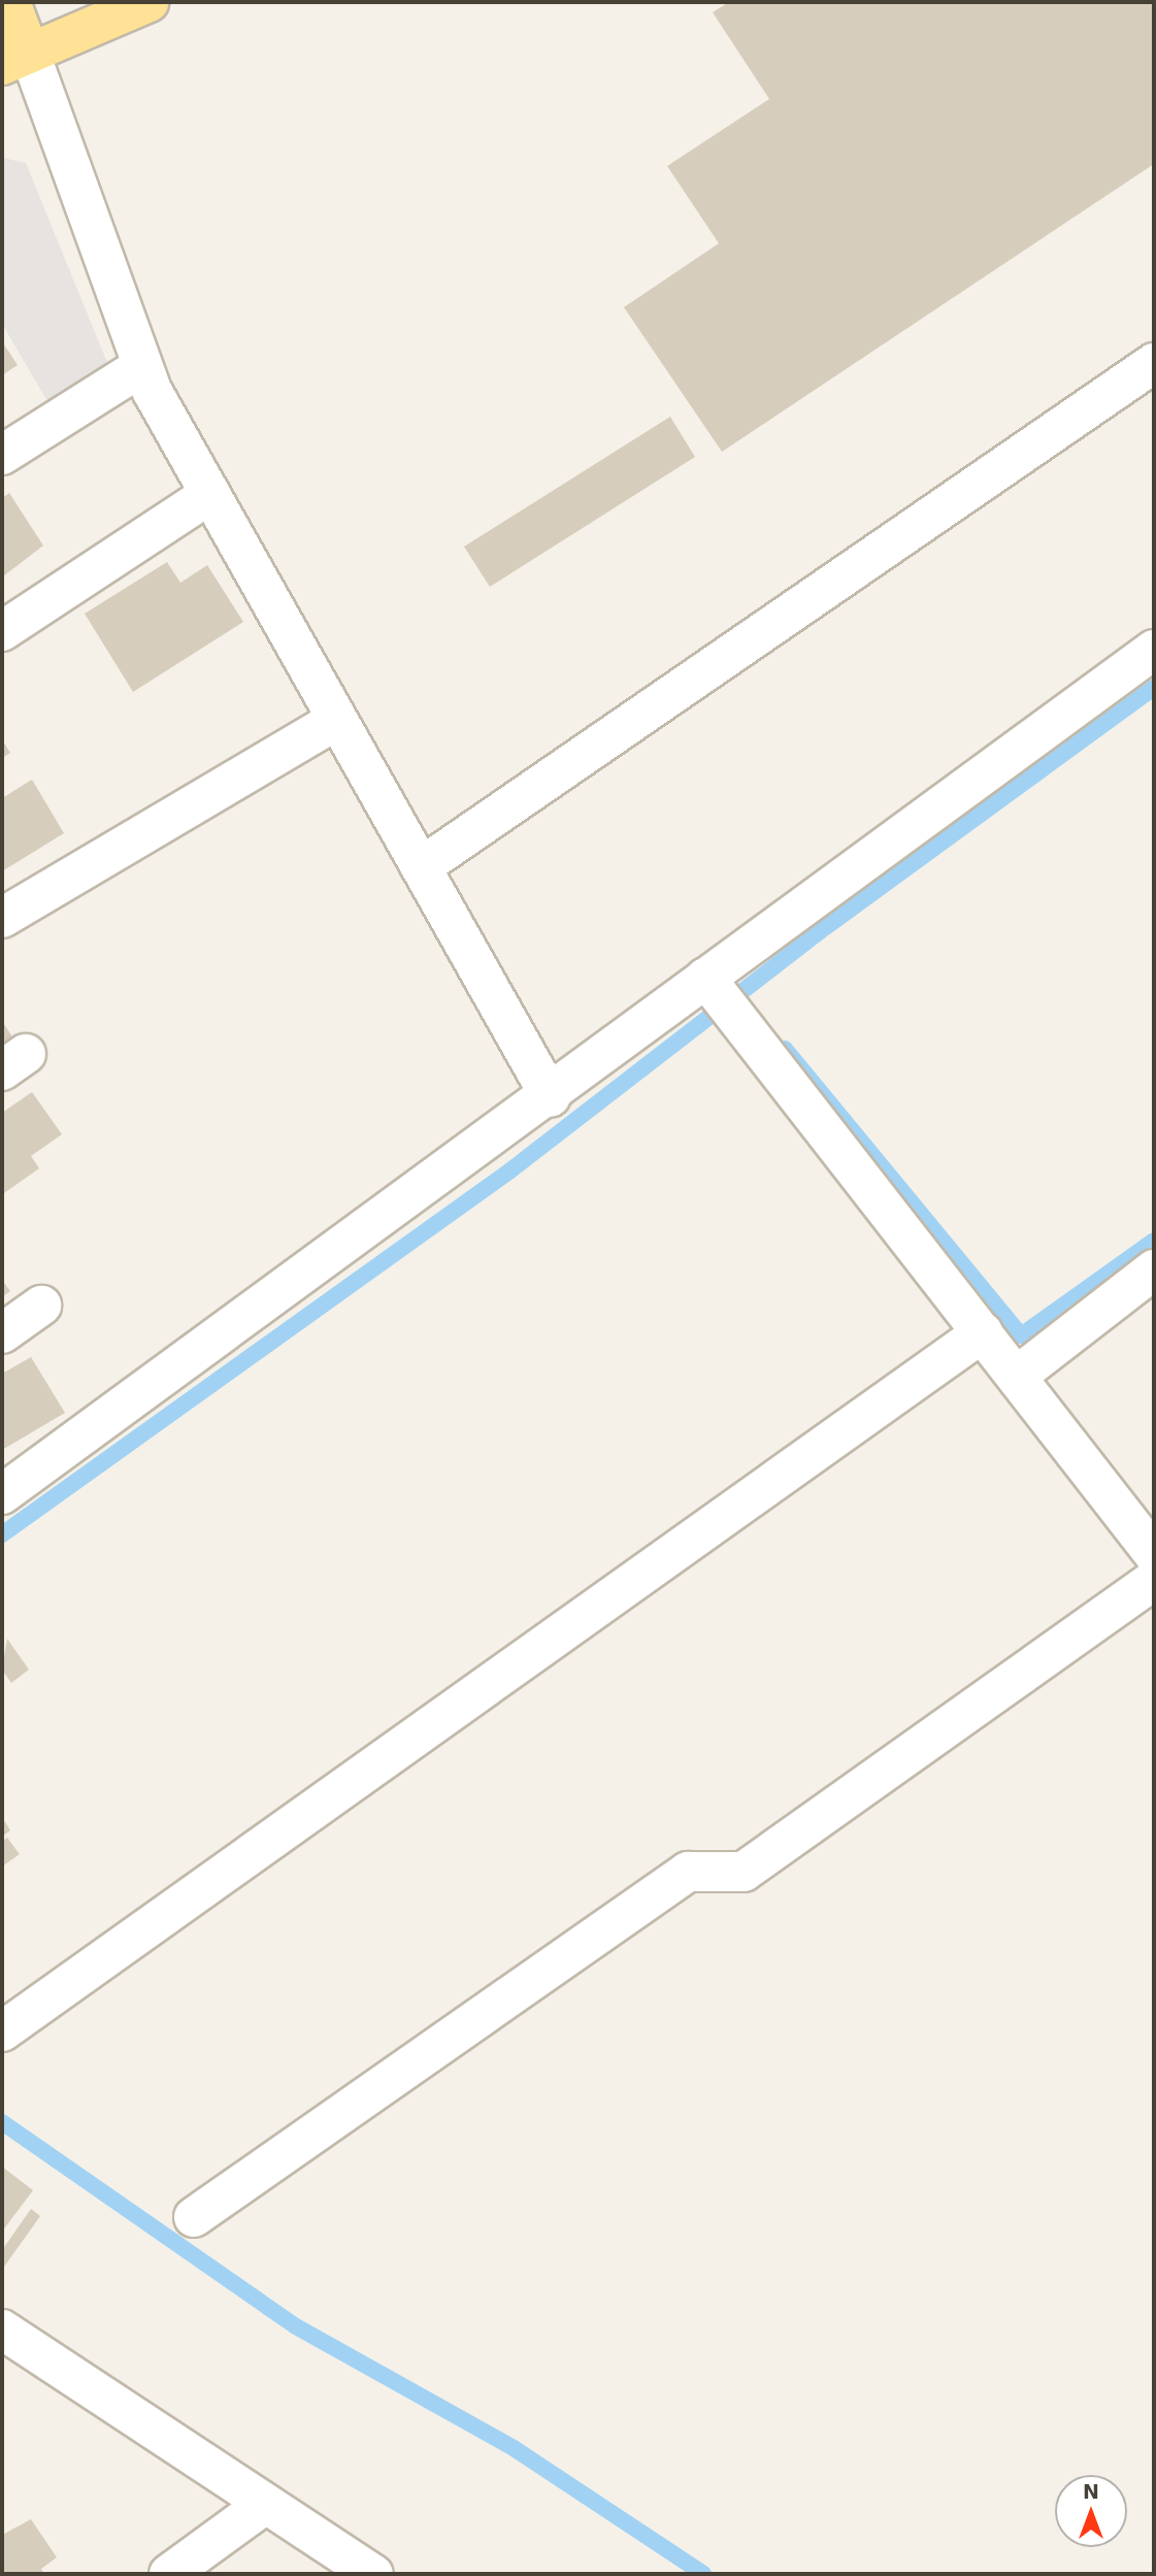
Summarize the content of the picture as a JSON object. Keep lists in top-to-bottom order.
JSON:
{
  "north": "top"
}
